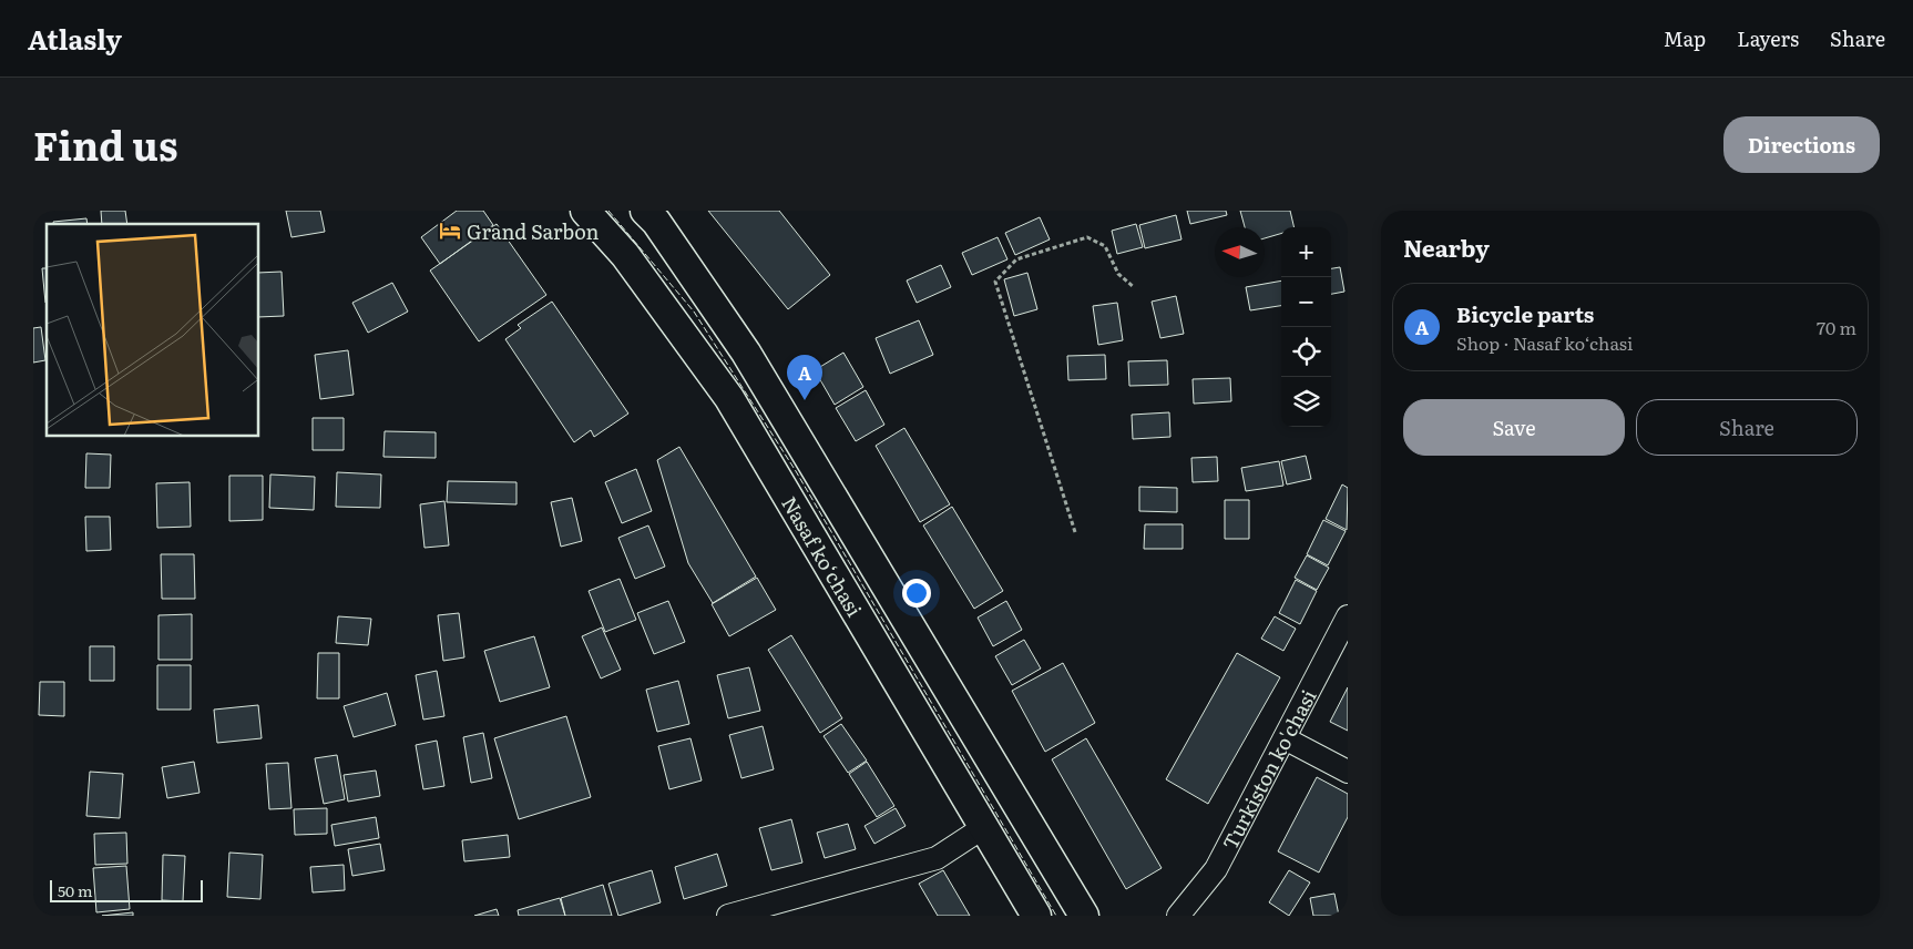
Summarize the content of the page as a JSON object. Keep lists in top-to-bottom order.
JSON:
{
  "streets": {
    "main road": ["Nasaf ko‘chasi"],
    "street": ["Turkiston ko'chasi"]
  },
  "places": {
    "hotel": ["Grand Sarbon"]
  },
  "scale_bar": "50 m",
  "north": "left",
  "page": {
    "header": "Atlasly",
    "nav": ["Map", "Layers", "Share"],
    "title": "Find us",
    "buttons": [
      "Directions",
      ["Save", "Share"]
    ],
    "heading": "Nearby",
    "map_buttons": ["+", "−"],
    "list": [
      {
        "mark": "A",
        "name": "Bicycle parts",
        "note": "Shop · Nasaf ko‘chasi",
        "value": "70 m"
      }
    ],
    "pins": "A",
    "scale": "50 m"
  }
}
